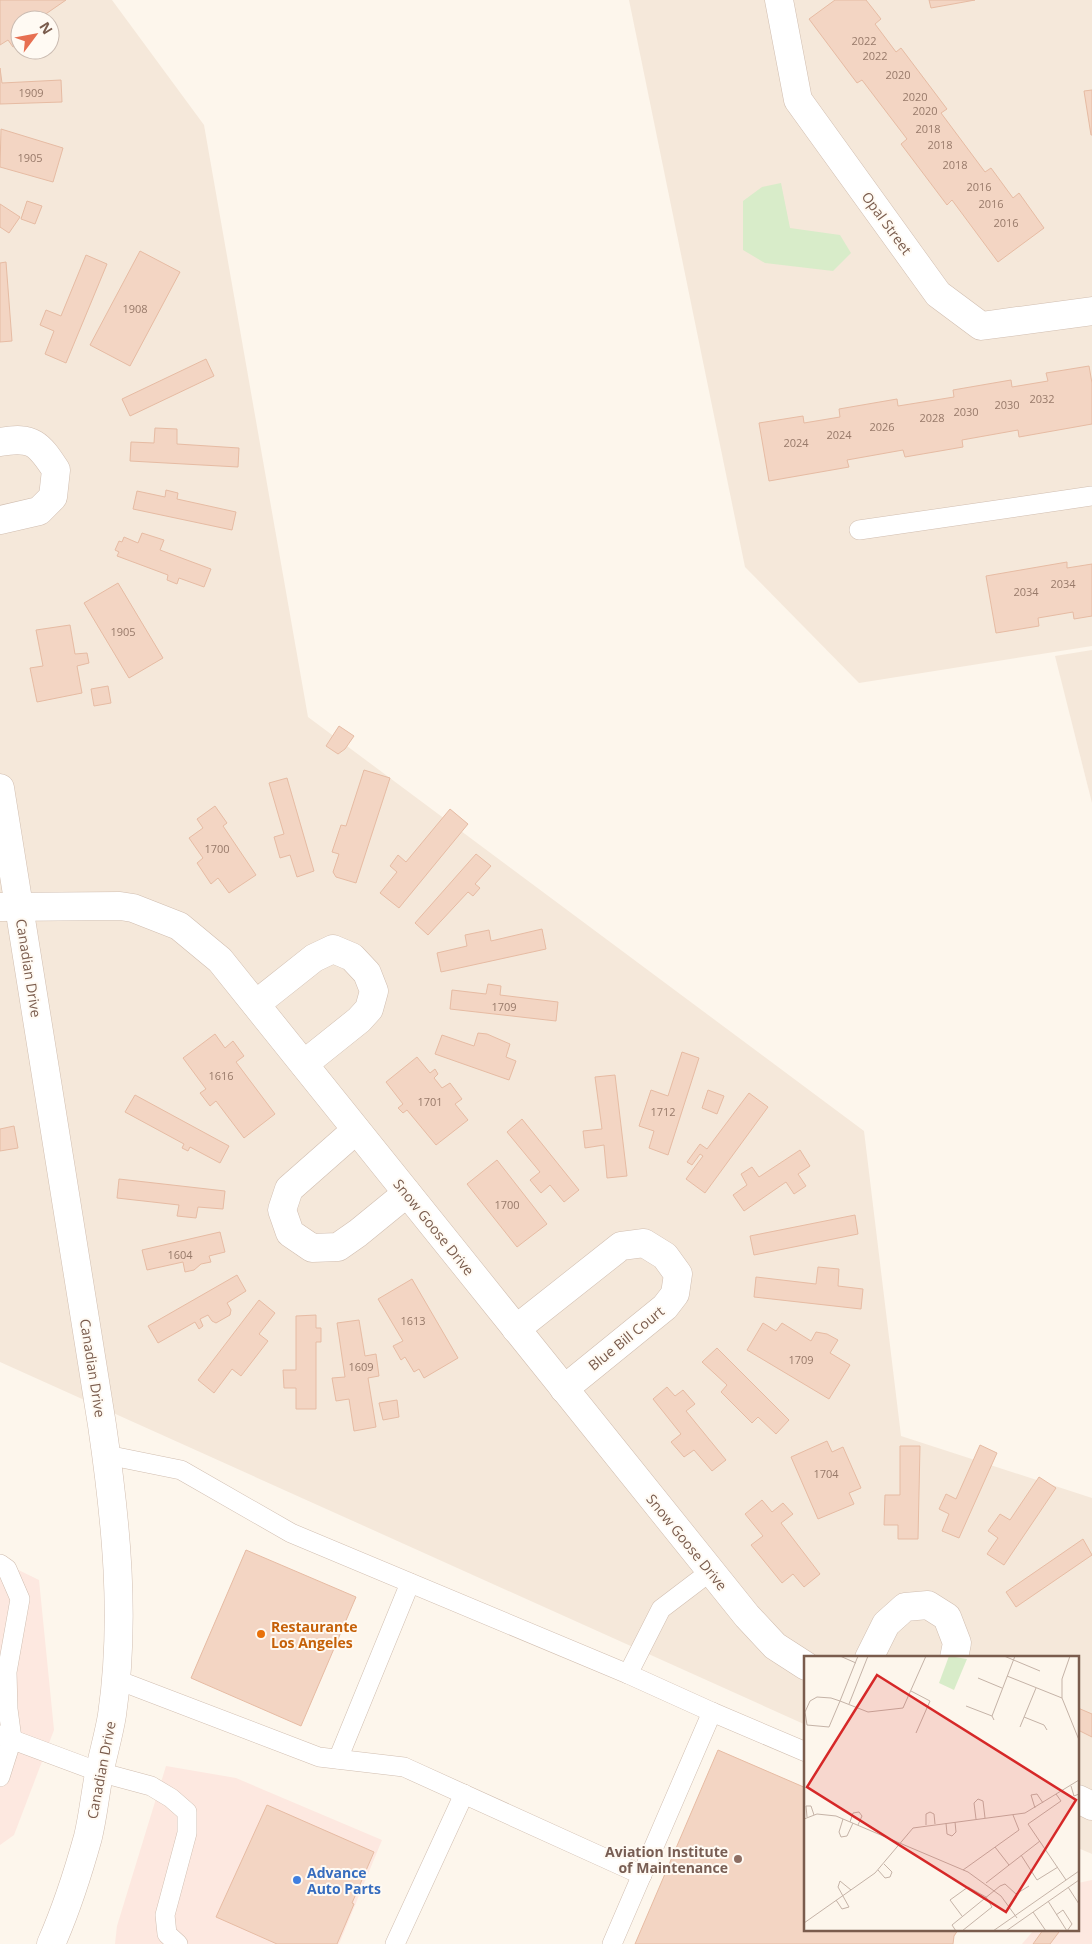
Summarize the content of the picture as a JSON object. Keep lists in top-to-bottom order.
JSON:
{
  "streets": {
    "street": [
      "Opal Street",
      "Canadian Drive",
      "Snow Goose Drive",
      "Blue Bill Court"
    ]
  },
  "crossings": [
    ["Canadian Drive", "Snow Goose Drive"],
    ["Snow Goose Drive", "Blue Bill Court"]
  ],
  "places": ["Restaurante Los Angeles", "Aviation Institute of Maintenance", "Advance Auto Parts"],
  "house_numbers": [
    "2022",
    "2022",
    "2020",
    "1909",
    "2020",
    "2020",
    "2018",
    "2018",
    "1905",
    "2018",
    "2016",
    "2016",
    "2016",
    "1908",
    "2032",
    "2030",
    "2030",
    "2028",
    "2026",
    "2024",
    "2024",
    "2034",
    "2034",
    "1905",
    "1700",
    "1709",
    "1616",
    "1701",
    "1712",
    "1700",
    "1604",
    "1613",
    "1709",
    "1609",
    "1704"
  ],
  "north": "top right"
}
